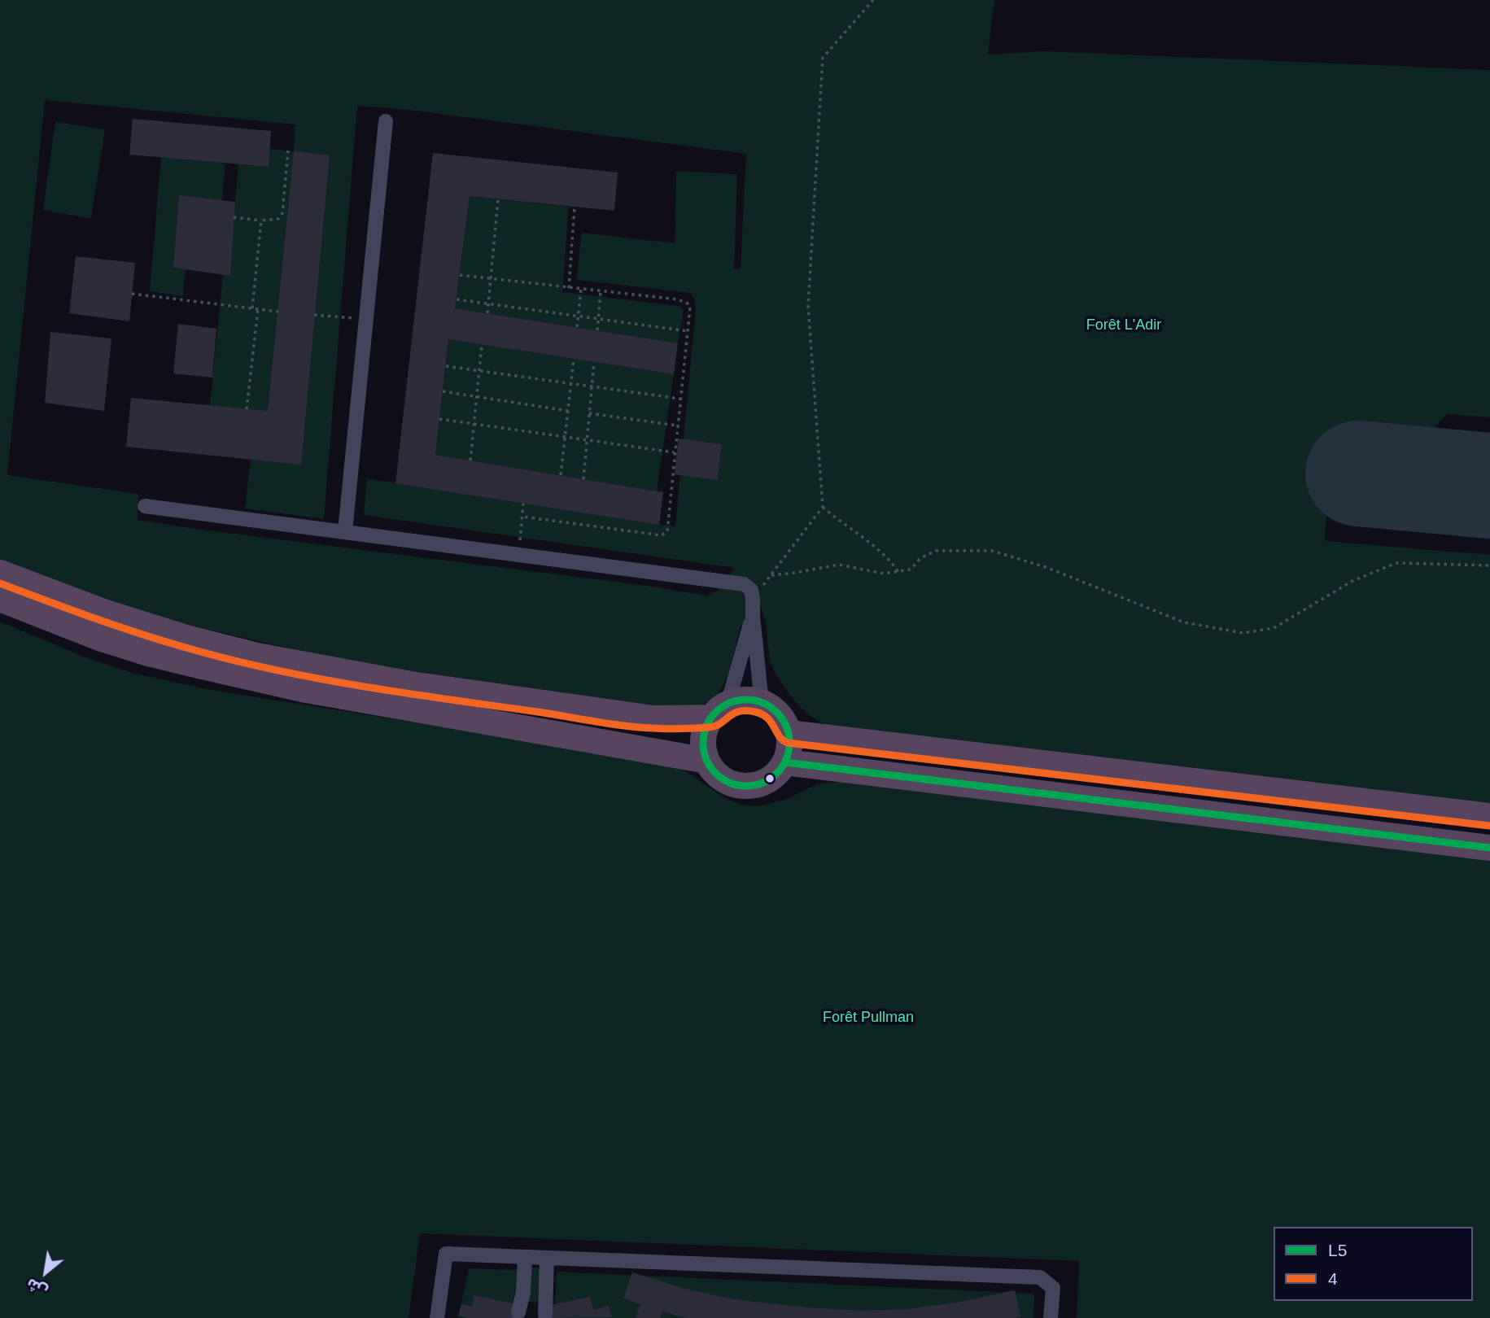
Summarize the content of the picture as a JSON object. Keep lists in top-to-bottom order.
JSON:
{
  "parks": ["Forêt L'Adir", "Forêt Pullman"],
  "lines": ["transit line 4", "transit line L5"],
  "legend": ["L5", "4"],
  "north": "bottom left"
}
